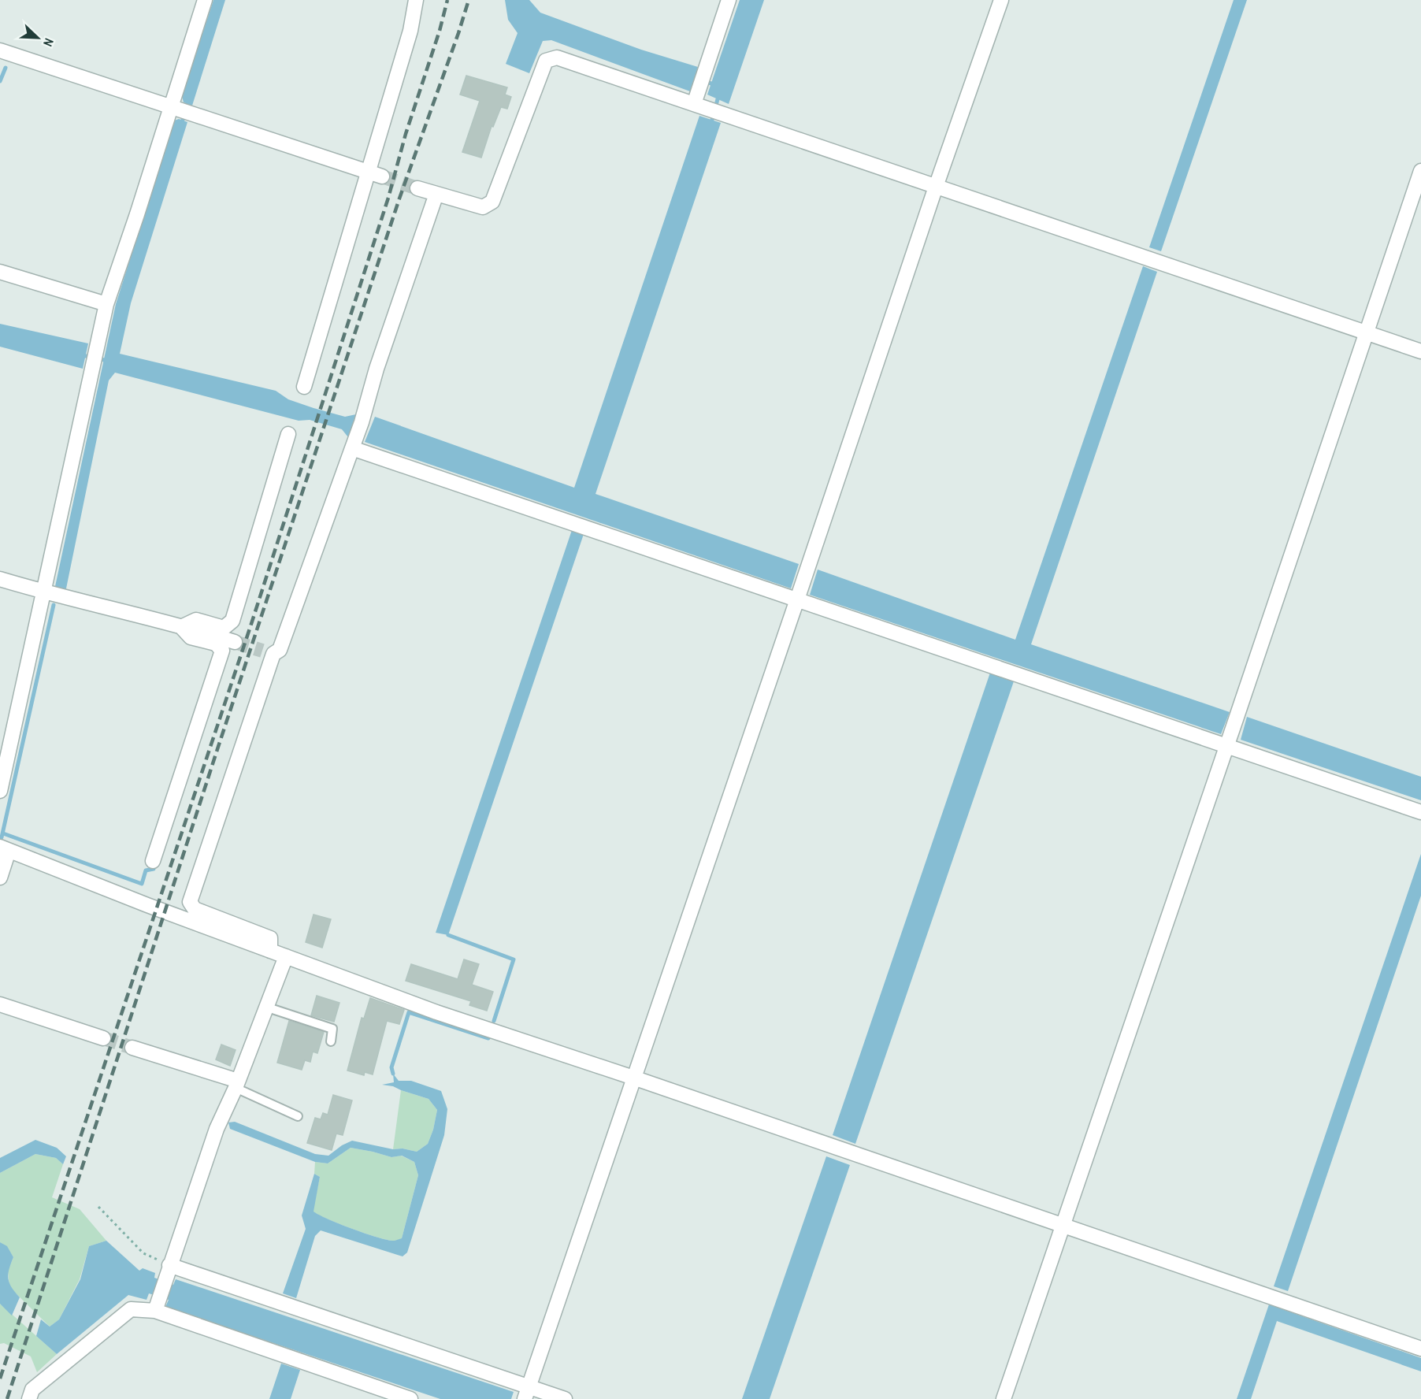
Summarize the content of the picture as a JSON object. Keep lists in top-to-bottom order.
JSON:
{
  "north": "bottom right"
}
